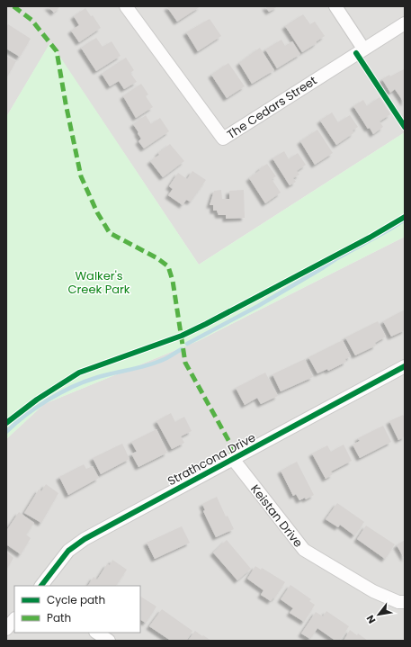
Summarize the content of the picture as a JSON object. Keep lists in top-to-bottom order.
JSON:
{
  "streets": {
    "street": ["The Cedars Street", "Strathcona Drive", "Keistan Drive"]
  },
  "crossings": [
    ["Strathcona Drive", "Keistan Drive"]
  ],
  "parks": ["Walker's Creek Park"],
  "legend": ["Cycle path", "Path"],
  "north": "bottom left"
}
